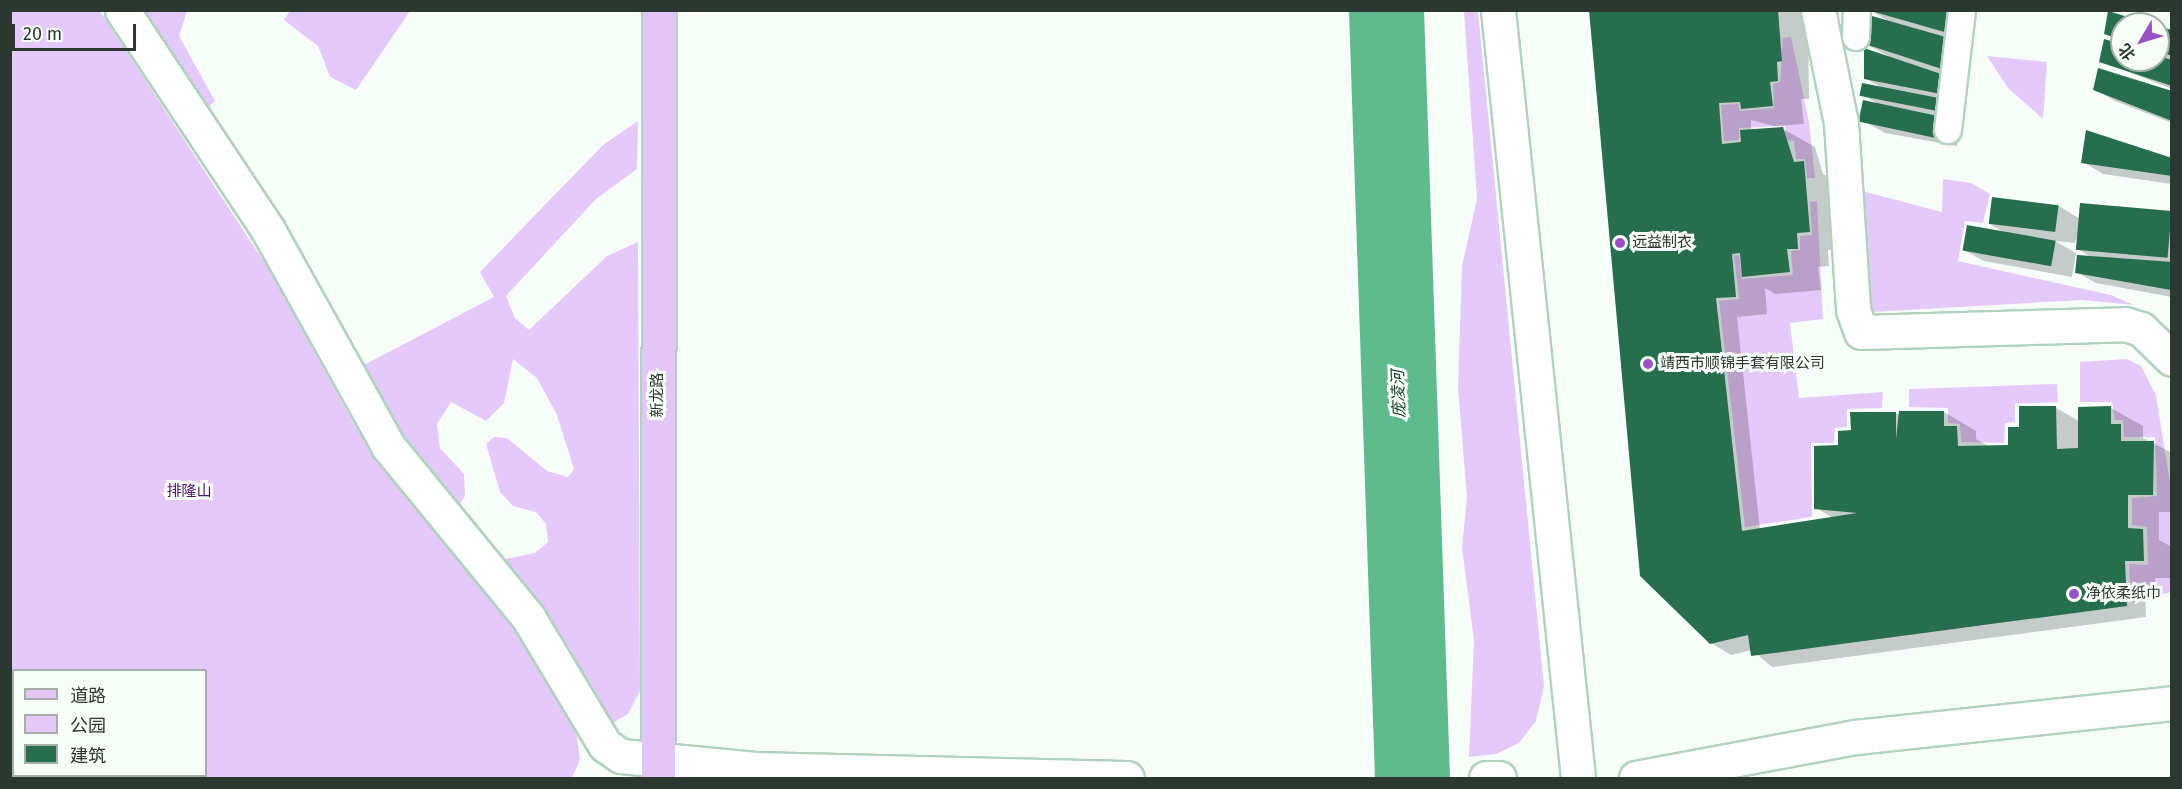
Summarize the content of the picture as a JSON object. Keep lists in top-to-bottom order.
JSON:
{
  "streets": {
    "main road": ["新龙路"]
  },
  "water": ["庞凌河"],
  "parks": ["排隆山"],
  "places": ["远益制衣", "靖西市顺锦手套有限公司", "净依柔纸巾"],
  "legend": ["道路", "公园", "建筑"],
  "scale_bar": "20 m",
  "north": "bottom left"
}
